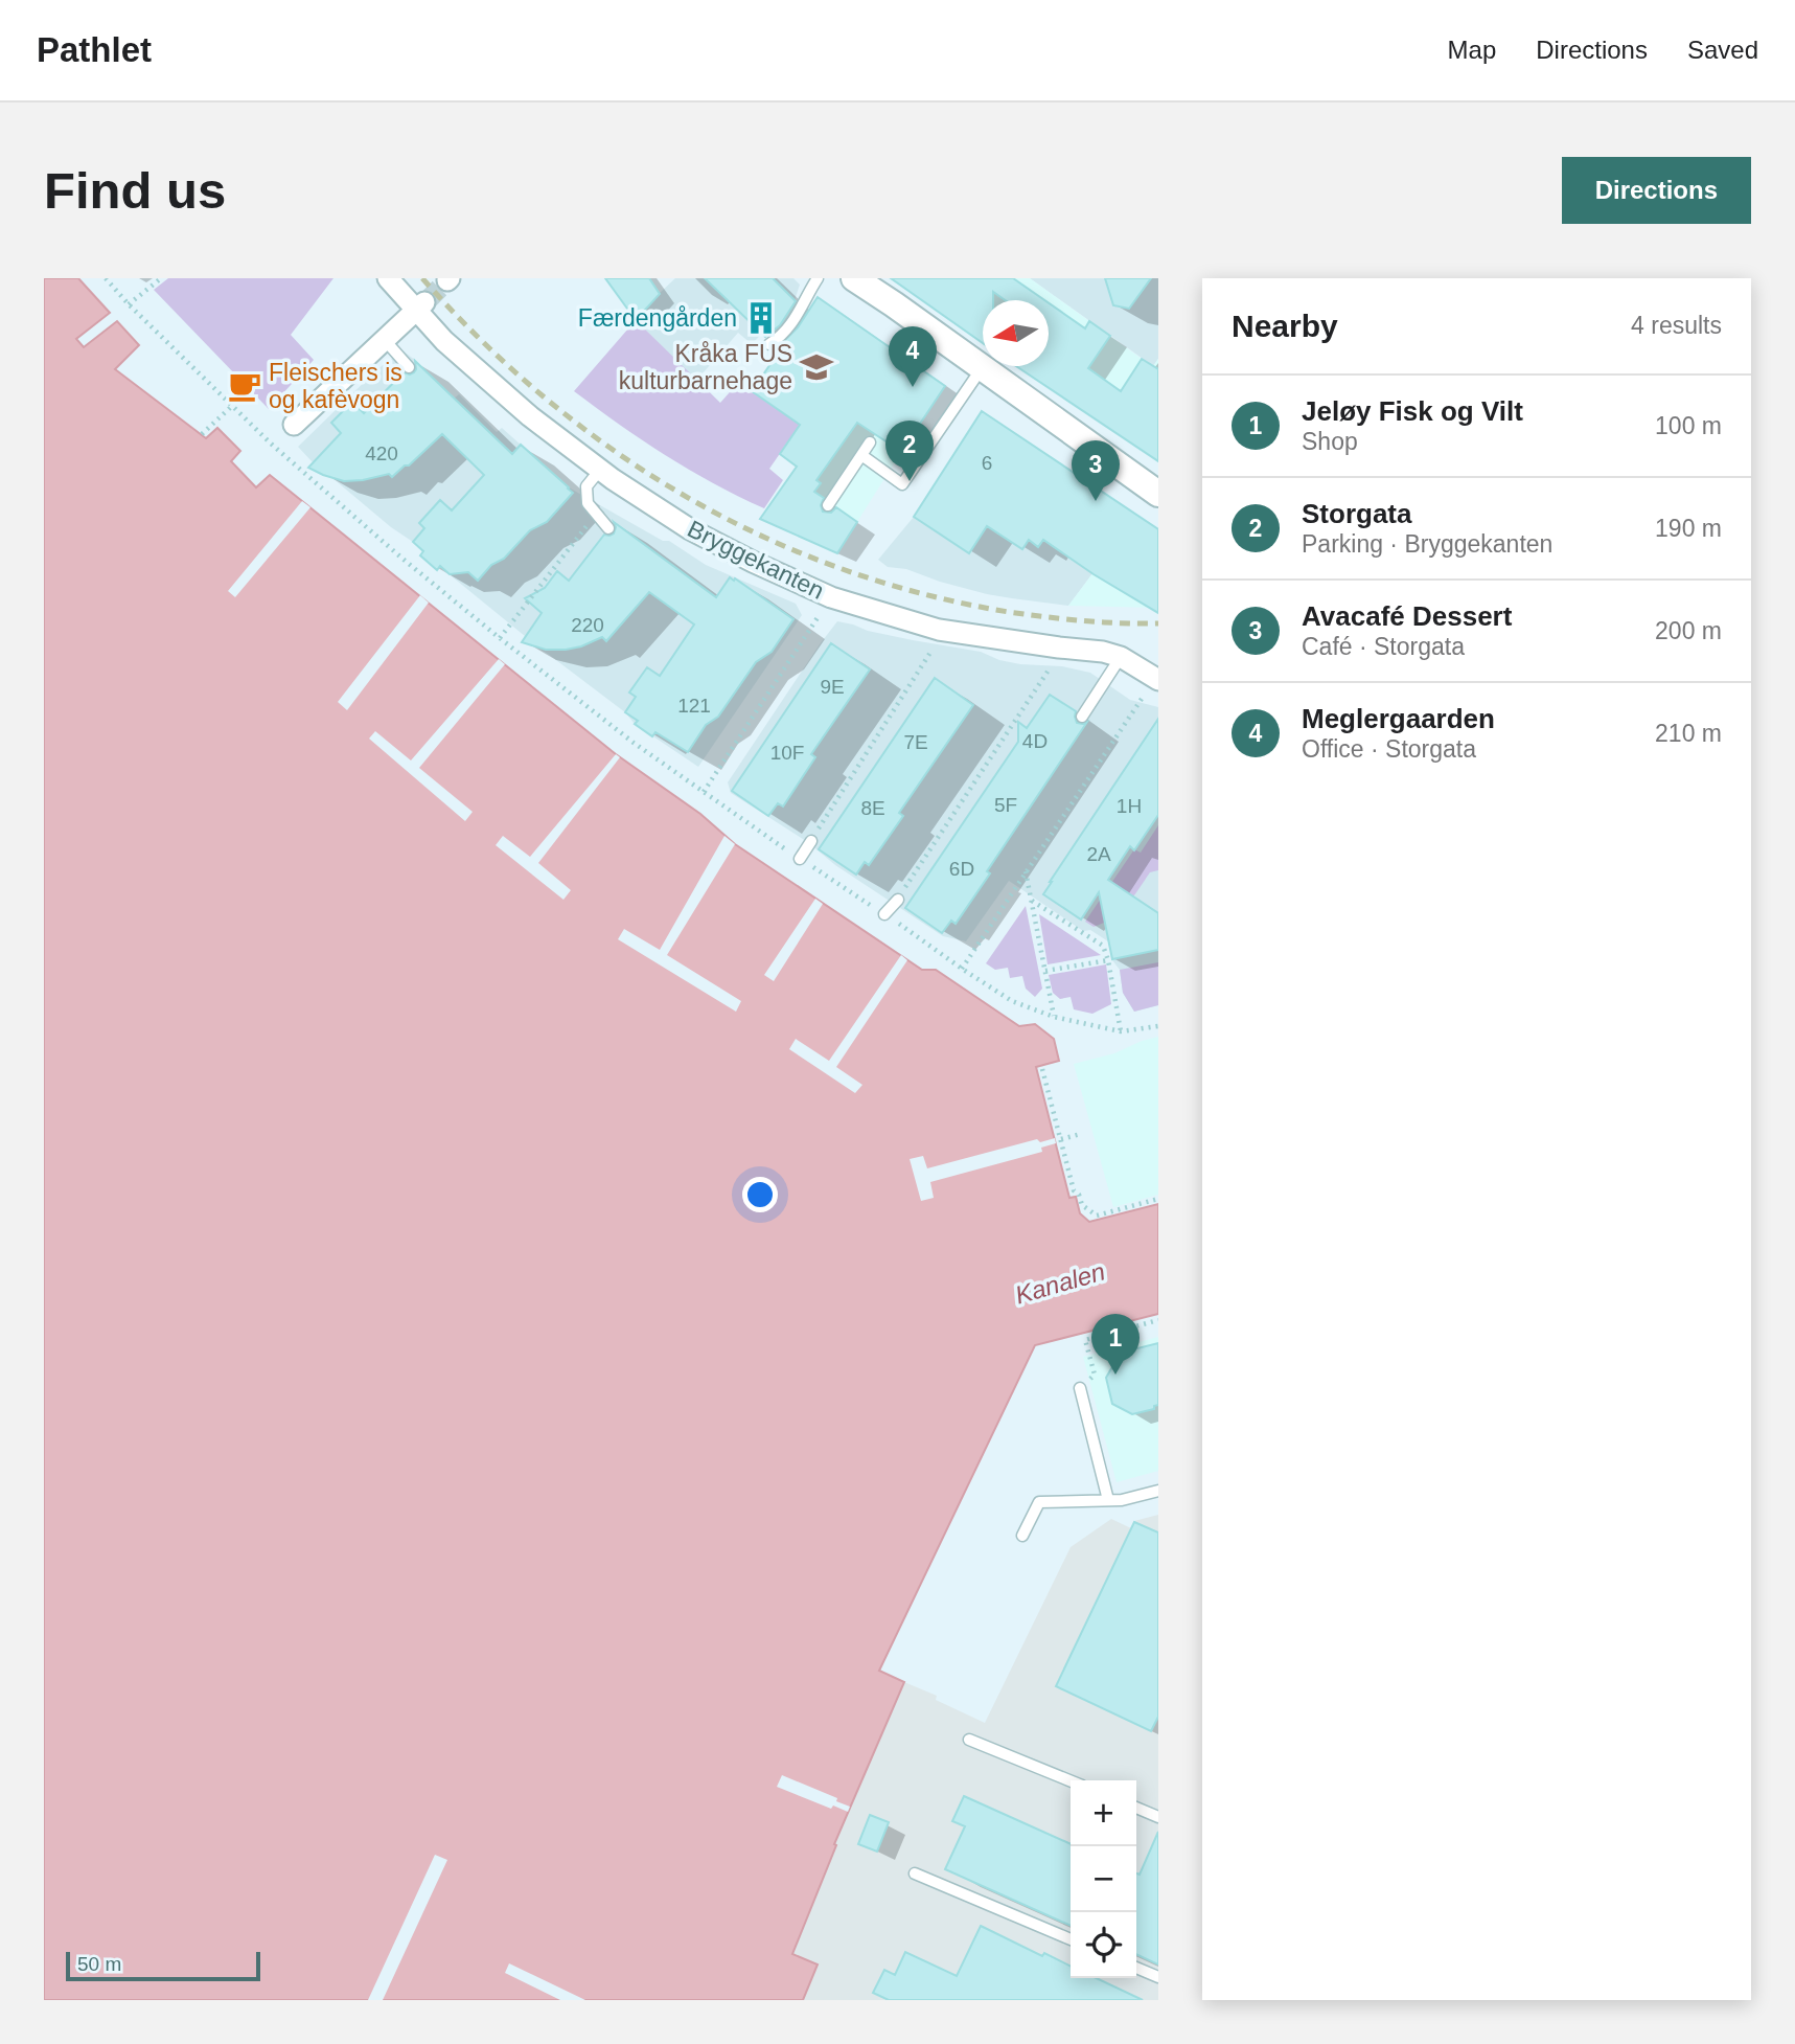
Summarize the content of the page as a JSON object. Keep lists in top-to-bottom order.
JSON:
{
  "streets": {
    "street": ["Bryggekanten"]
  },
  "water": ["Kanalen"],
  "places": {
    "building": ["Færdengården"],
    "school or university": ["Kråka FUS kulturbarnehage"],
    "cafe": ["Fleischers is og kafèvogn"]
  },
  "house_numbers": [
    "420",
    "6",
    "220",
    "9E",
    "121",
    "4D",
    "7E",
    "10F",
    "5F",
    "1H",
    "8E",
    "2A",
    "6D"
  ],
  "scale_bar": "50 m",
  "north": "left",
  "page": {
    "header": "Pathlet",
    "nav": ["Map", "Directions", "Saved"],
    "buttons": "Directions",
    "title": "Find us",
    "heading": ["Nearby", "4 results"],
    "pins": [
      "4",
      "2",
      "3",
      "1"
    ],
    "list": [
      {
        "mark": "1",
        "name": "Jeløy Fisk og Vilt",
        "note": "Shop",
        "value": "100 m"
      },
      {
        "mark": "2",
        "name": "Storgata",
        "note": "Parking · Bryggekanten",
        "value": "190 m"
      },
      {
        "mark": "3",
        "name": "Avacafé Dessert",
        "note": "Café · Storgata",
        "value": "200 m"
      },
      {
        "mark": "4",
        "name": "Meglergaarden",
        "note": "Office · Storgata",
        "value": "210 m"
      }
    ],
    "map_buttons": ["+", "−"],
    "scale": "50 m"
  }
}
